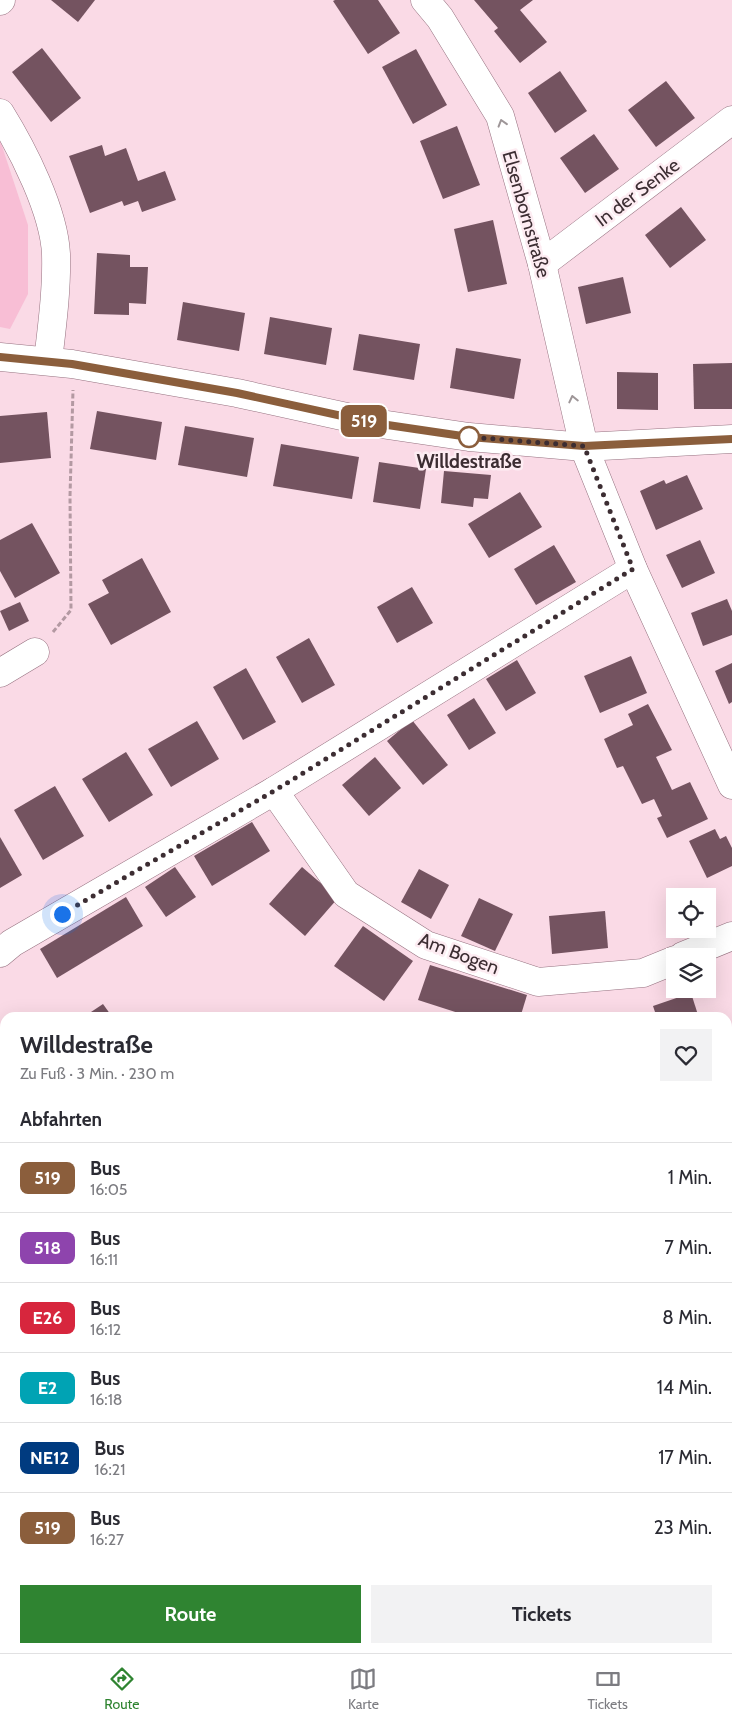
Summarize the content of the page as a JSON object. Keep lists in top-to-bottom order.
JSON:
{
  "streets": {
    "street": ["In der Senke", "Elsenbornstraße", "Am Bogen"]
  },
  "crossings": [
    ["In der Senke", "Elsenbornstraße"]
  ],
  "one_way": ["Elsenbornstraße"],
  "places": ["Willdestraße"],
  "lines": ["bus line 519"],
  "page": {
    "on_map": "519",
    "heading": [
      ["Willdestraße", "Zu Fuß · 3 Min. · 230 m"],
      "Abfahrten"
    ],
    "list": [
      {
        "mark": "519",
        "name": "Bus",
        "note": "16:05",
        "value": "1 Min."
      },
      {
        "mark": "518",
        "name": "Bus",
        "note": "16:11",
        "value": "7 Min."
      },
      {
        "mark": "E26",
        "name": "Bus",
        "note": "16:12",
        "value": "8 Min."
      },
      {
        "mark": "E2",
        "name": "Bus",
        "note": "16:18",
        "value": "14 Min."
      },
      {
        "mark": "NE12",
        "name": "Bus",
        "note": "16:21",
        "value": "17 Min."
      },
      {
        "mark": "519",
        "name": "Bus",
        "note": "16:27",
        "value": "23 Min."
      }
    ],
    "buttons": ["Route", "Tickets"],
    "tabs": ["Route", "Karte", "Tickets"]
  }
}
